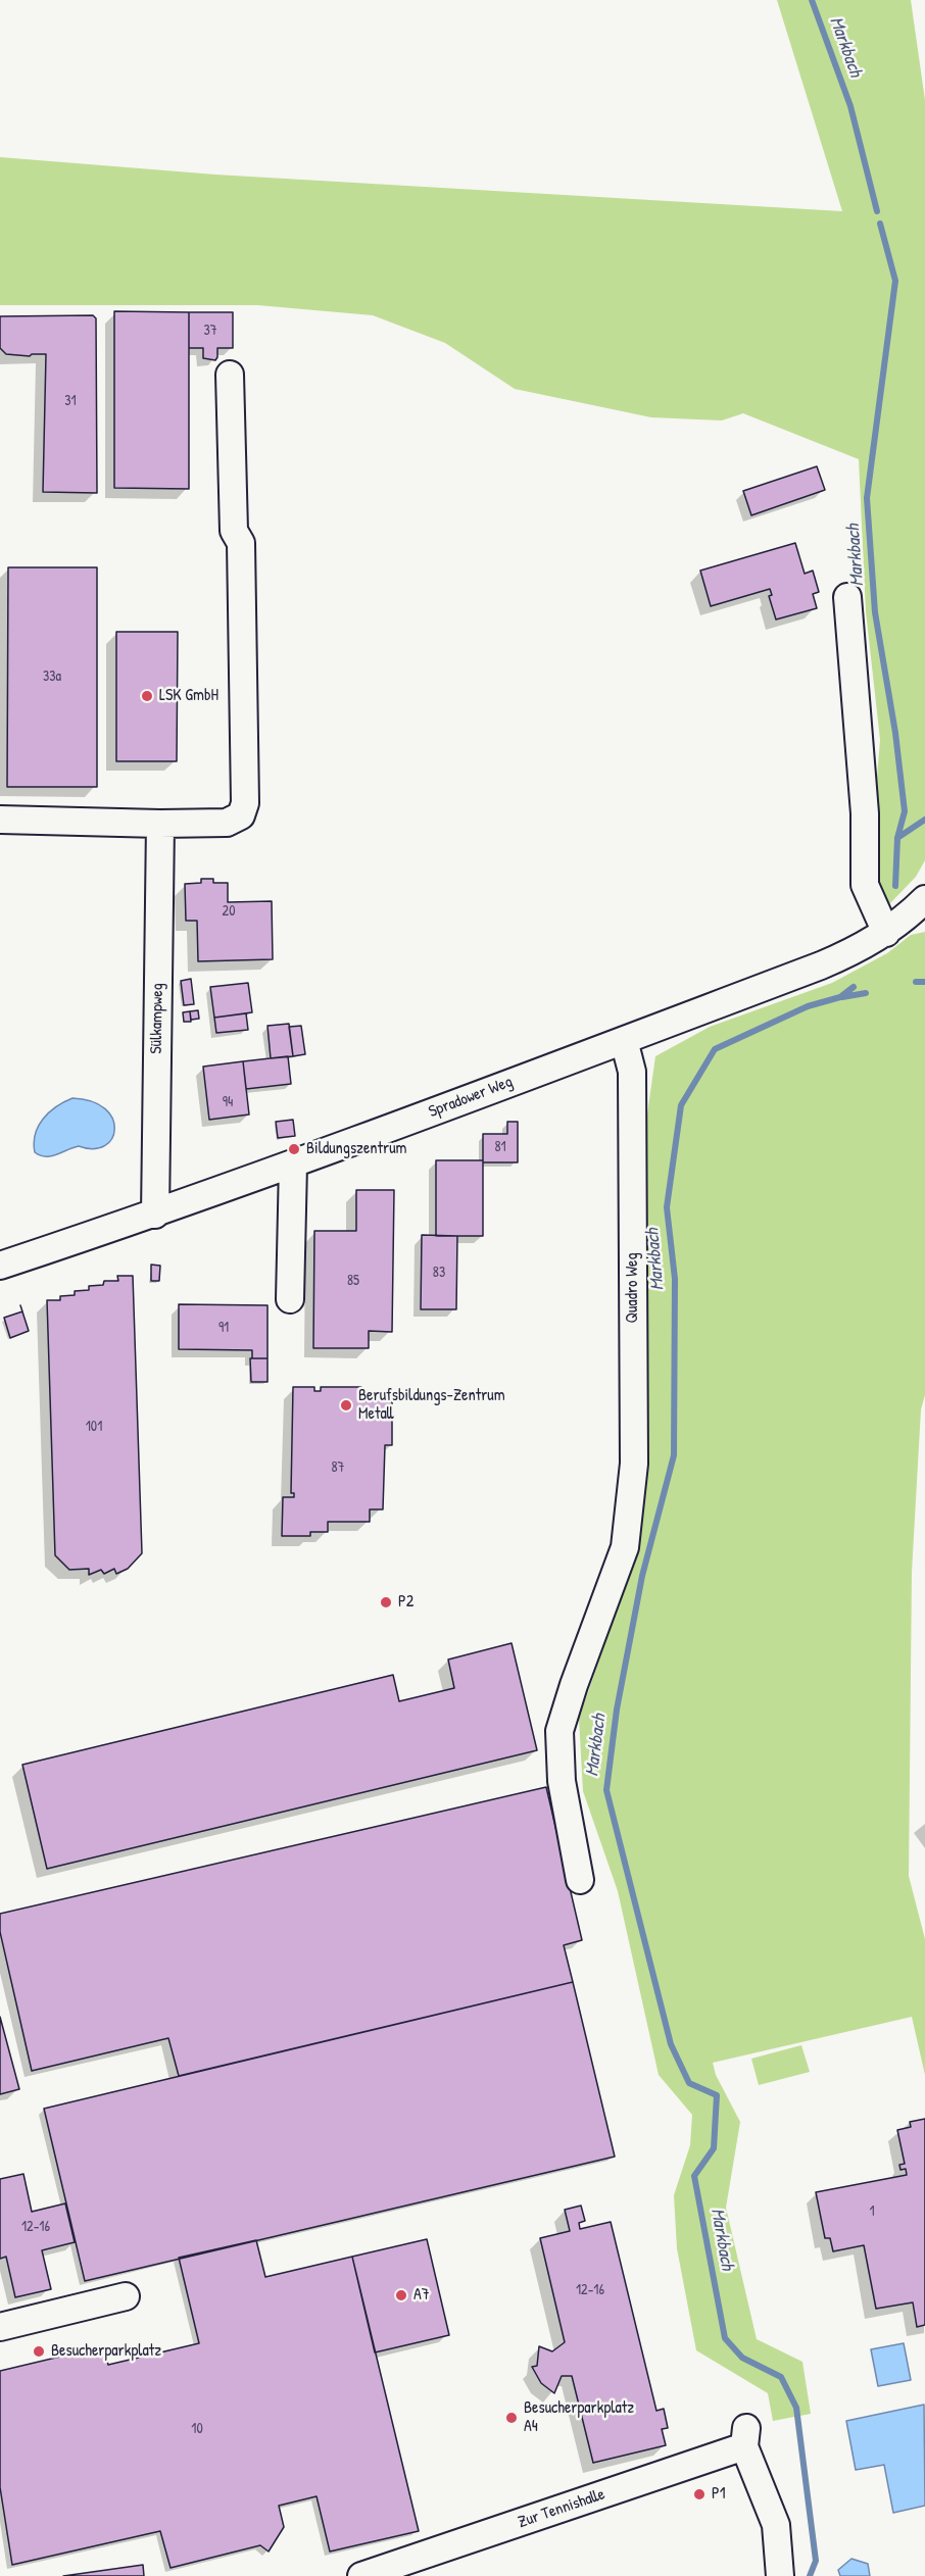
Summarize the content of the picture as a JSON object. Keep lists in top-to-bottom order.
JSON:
{
  "streets": {
    "street": [
      "Sülkampweg",
      "Spradower Weg",
      "Quadro Weg",
      "Zur Tennishalle"
    ]
  },
  "crossings": [
    ["Sülkampweg", "Spradower Weg"],
    ["Spradower Weg", "Quadro Weg"]
  ],
  "water": ["Markbach"],
  "places": [
    "LSK GmbH",
    "Bildungszentrum",
    "Berufsbildungs-Zentrum Metall",
    "P2",
    "A7",
    "Besucherparkplatz",
    "Besucherparkplatz A4",
    "P1"
  ],
  "house_numbers": [
    "37",
    "31",
    "33a",
    "20",
    "94",
    "81",
    "83",
    "85",
    "91",
    "101",
    "87",
    "1",
    "12-16",
    "12-16",
    "10"
  ]
}
